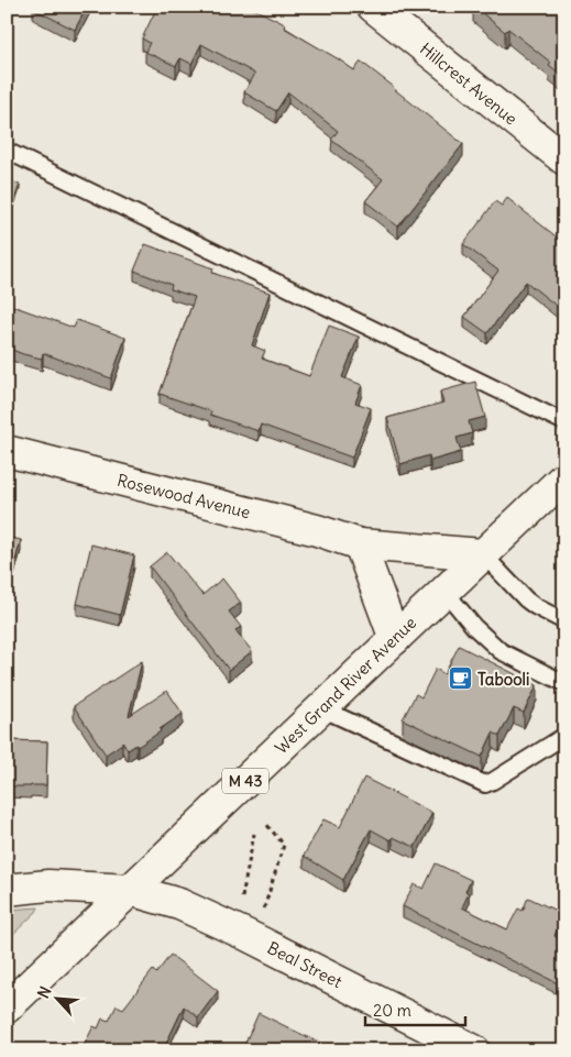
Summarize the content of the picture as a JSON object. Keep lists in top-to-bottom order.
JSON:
{
  "streets": {
    "street": [
      "Hillcrest Avenue",
      "Rosewood Avenue",
      "West Grand River Avenue",
      "M 43",
      "Beal Street"
    ]
  },
  "crossings": [
    ["Rosewood Avenue", "West Grand River Avenue"],
    ["West Grand River Avenue", "Beal Street"]
  ],
  "places": {
    "cafe": ["Tabooli"]
  },
  "scale_bar": "20 m",
  "north": "top left"
}
